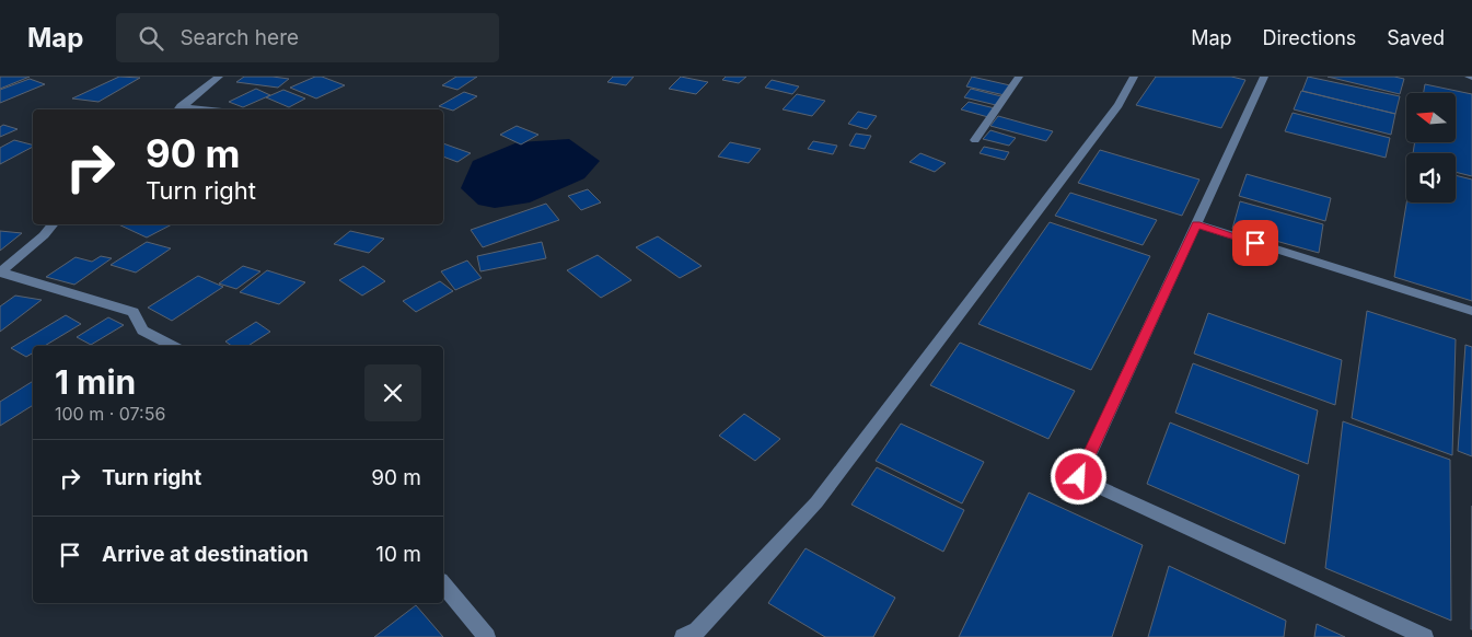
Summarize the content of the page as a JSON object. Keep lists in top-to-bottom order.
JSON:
{
  "north": "left",
  "page": {
    "header": "Map",
    "search": "Search here",
    "nav": ["Map", "Directions", "Saved"],
    "turn": ["90 m", "Turn right"],
    "heading": ["1 min", "100 m · 07:56"],
    "list": [
      {
        "name": "Turn right",
        "value": "90 m"
      },
      {
        "name": "Arrive at destination",
        "value": "10 m"
      }
    ]
  }
}
